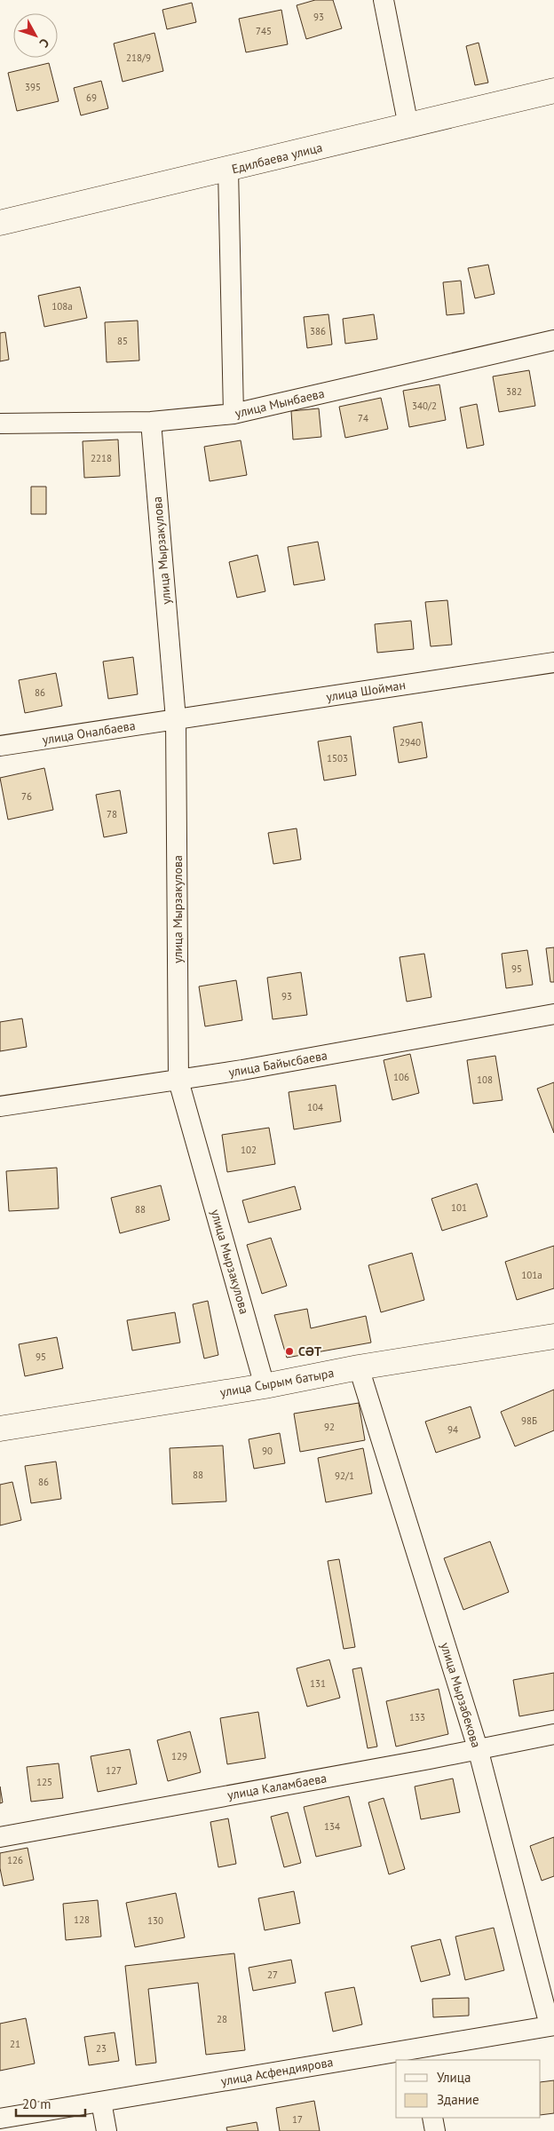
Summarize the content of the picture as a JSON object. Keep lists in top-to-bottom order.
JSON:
{
  "streets": {
    "street": [
      "Едилбаева улица",
      "улица Мынбаева",
      "улица Мырзакулова",
      "улица Шойман",
      "улица Оналбаева",
      "улица Байысбаева",
      "улица Сырым батыра",
      "улица Мырзабекова",
      "улица Каламбаева",
      "улица Асфендиярова"
    ]
  },
  "crossings": [
    ["улица Мынбаева", "улица Мырзакулова"],
    ["улица Мырзакулова", "улица Шойман"],
    ["улица Мырзакулова", "улица Оналбаева"],
    ["улица Мырзакулова", "улица Байысбаева"],
    ["улица Мырзакулова", "улица Сырым батыра"],
    ["улица Шойман", "улица Оналбаева"],
    ["улица Сырым батыра", "улица Мырзабекова"],
    ["улица Мырзабекова", "улица Каламбаева"],
    ["улица Мырзабекова", "улица Асфендиярова"]
  ],
  "places": ["СƏТ"],
  "house_numbers": [
    "93",
    "745",
    "218/9",
    "395",
    "69",
    "108а",
    "386",
    "85",
    "382",
    "340/2",
    "74",
    "2218",
    "86",
    "2940",
    "1503",
    "76",
    "78",
    "95",
    "93",
    "106",
    "108",
    "104",
    "102",
    "101",
    "88",
    "101а",
    "95",
    "98Б",
    "92",
    "94",
    "90",
    "88",
    "92/1",
    "86",
    "131",
    "133",
    "129",
    "127",
    "125",
    "134",
    "126",
    "128",
    "130",
    "27",
    "28",
    "21",
    "23",
    "17"
  ],
  "legend": ["Улица", "Здание"],
  "scale_bar": "20 m",
  "north": "bottom right"
}
